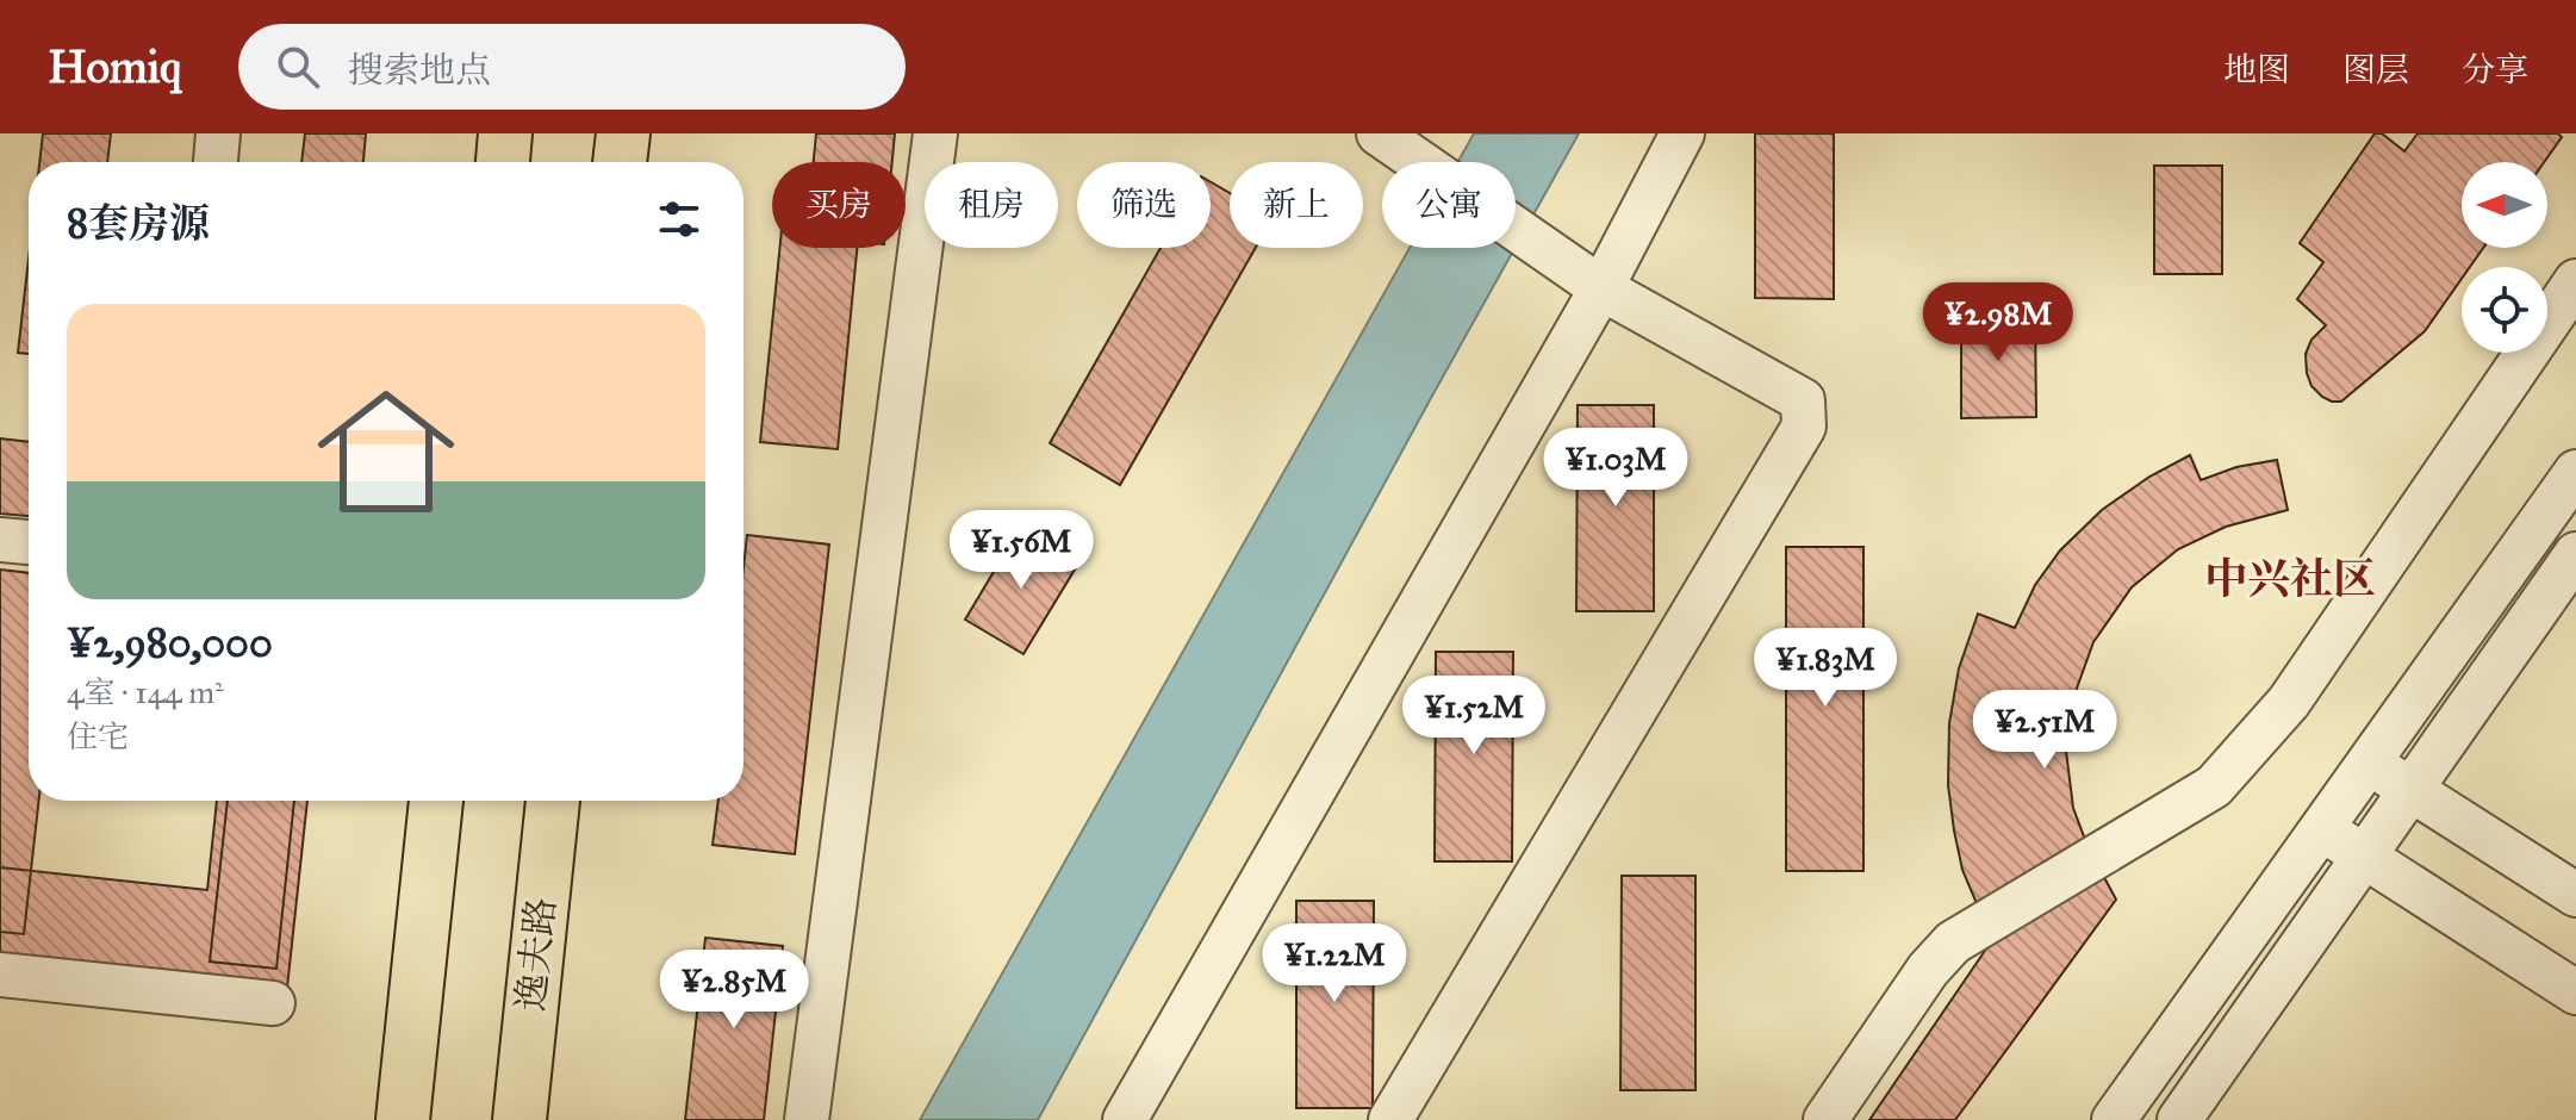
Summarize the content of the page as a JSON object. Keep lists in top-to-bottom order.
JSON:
{
  "streets": {
    "main road": ["逸夫路"]
  },
  "districts": ["中兴社区"],
  "north": "left",
  "page": {
    "header": "Homiq",
    "search": "搜索地点",
    "nav": ["地图", "图层", "分享"],
    "chip": [
      "买房",
      "租房",
      "筛选",
      "新上",
      "公寓"
    ],
    "heading": "8套房源",
    "list": [
      {
        "name": "¥2,980,000",
        "note": "4室 · 144 m² · 住宅"
      }
    ],
    "price": [
      "¥2.98M",
      "¥1.03M",
      "¥1.56M",
      "¥1.83M",
      "¥1.52M",
      "¥2.51M",
      "¥1.22M",
      "¥2.85M"
    ]
  }
}
